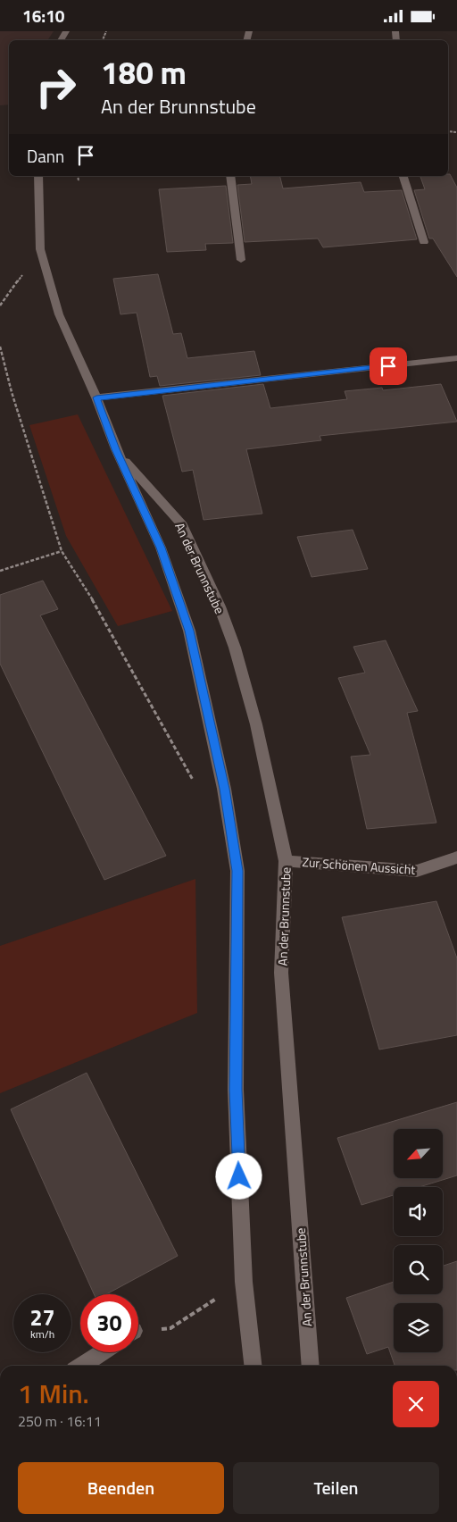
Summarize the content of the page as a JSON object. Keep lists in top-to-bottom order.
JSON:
{
  "streets": {
    "street": ["An der Brunnstube", "Zur Schönen Aussicht"]
  },
  "crossings": [
    ["An der Brunnstube", "Zur Schönen Aussicht"]
  ],
  "north": "bottom left",
  "page": {
    "status": "16:10",
    "turn": ["180 m", "An der Brunnstube"],
    "then": "Dann",
    "speed": "27 km/h",
    "limit": "30",
    "heading": ["1 Min.", "250 m · 16:11"],
    "buttons": ["Beenden", "Teilen"]
  }
}
